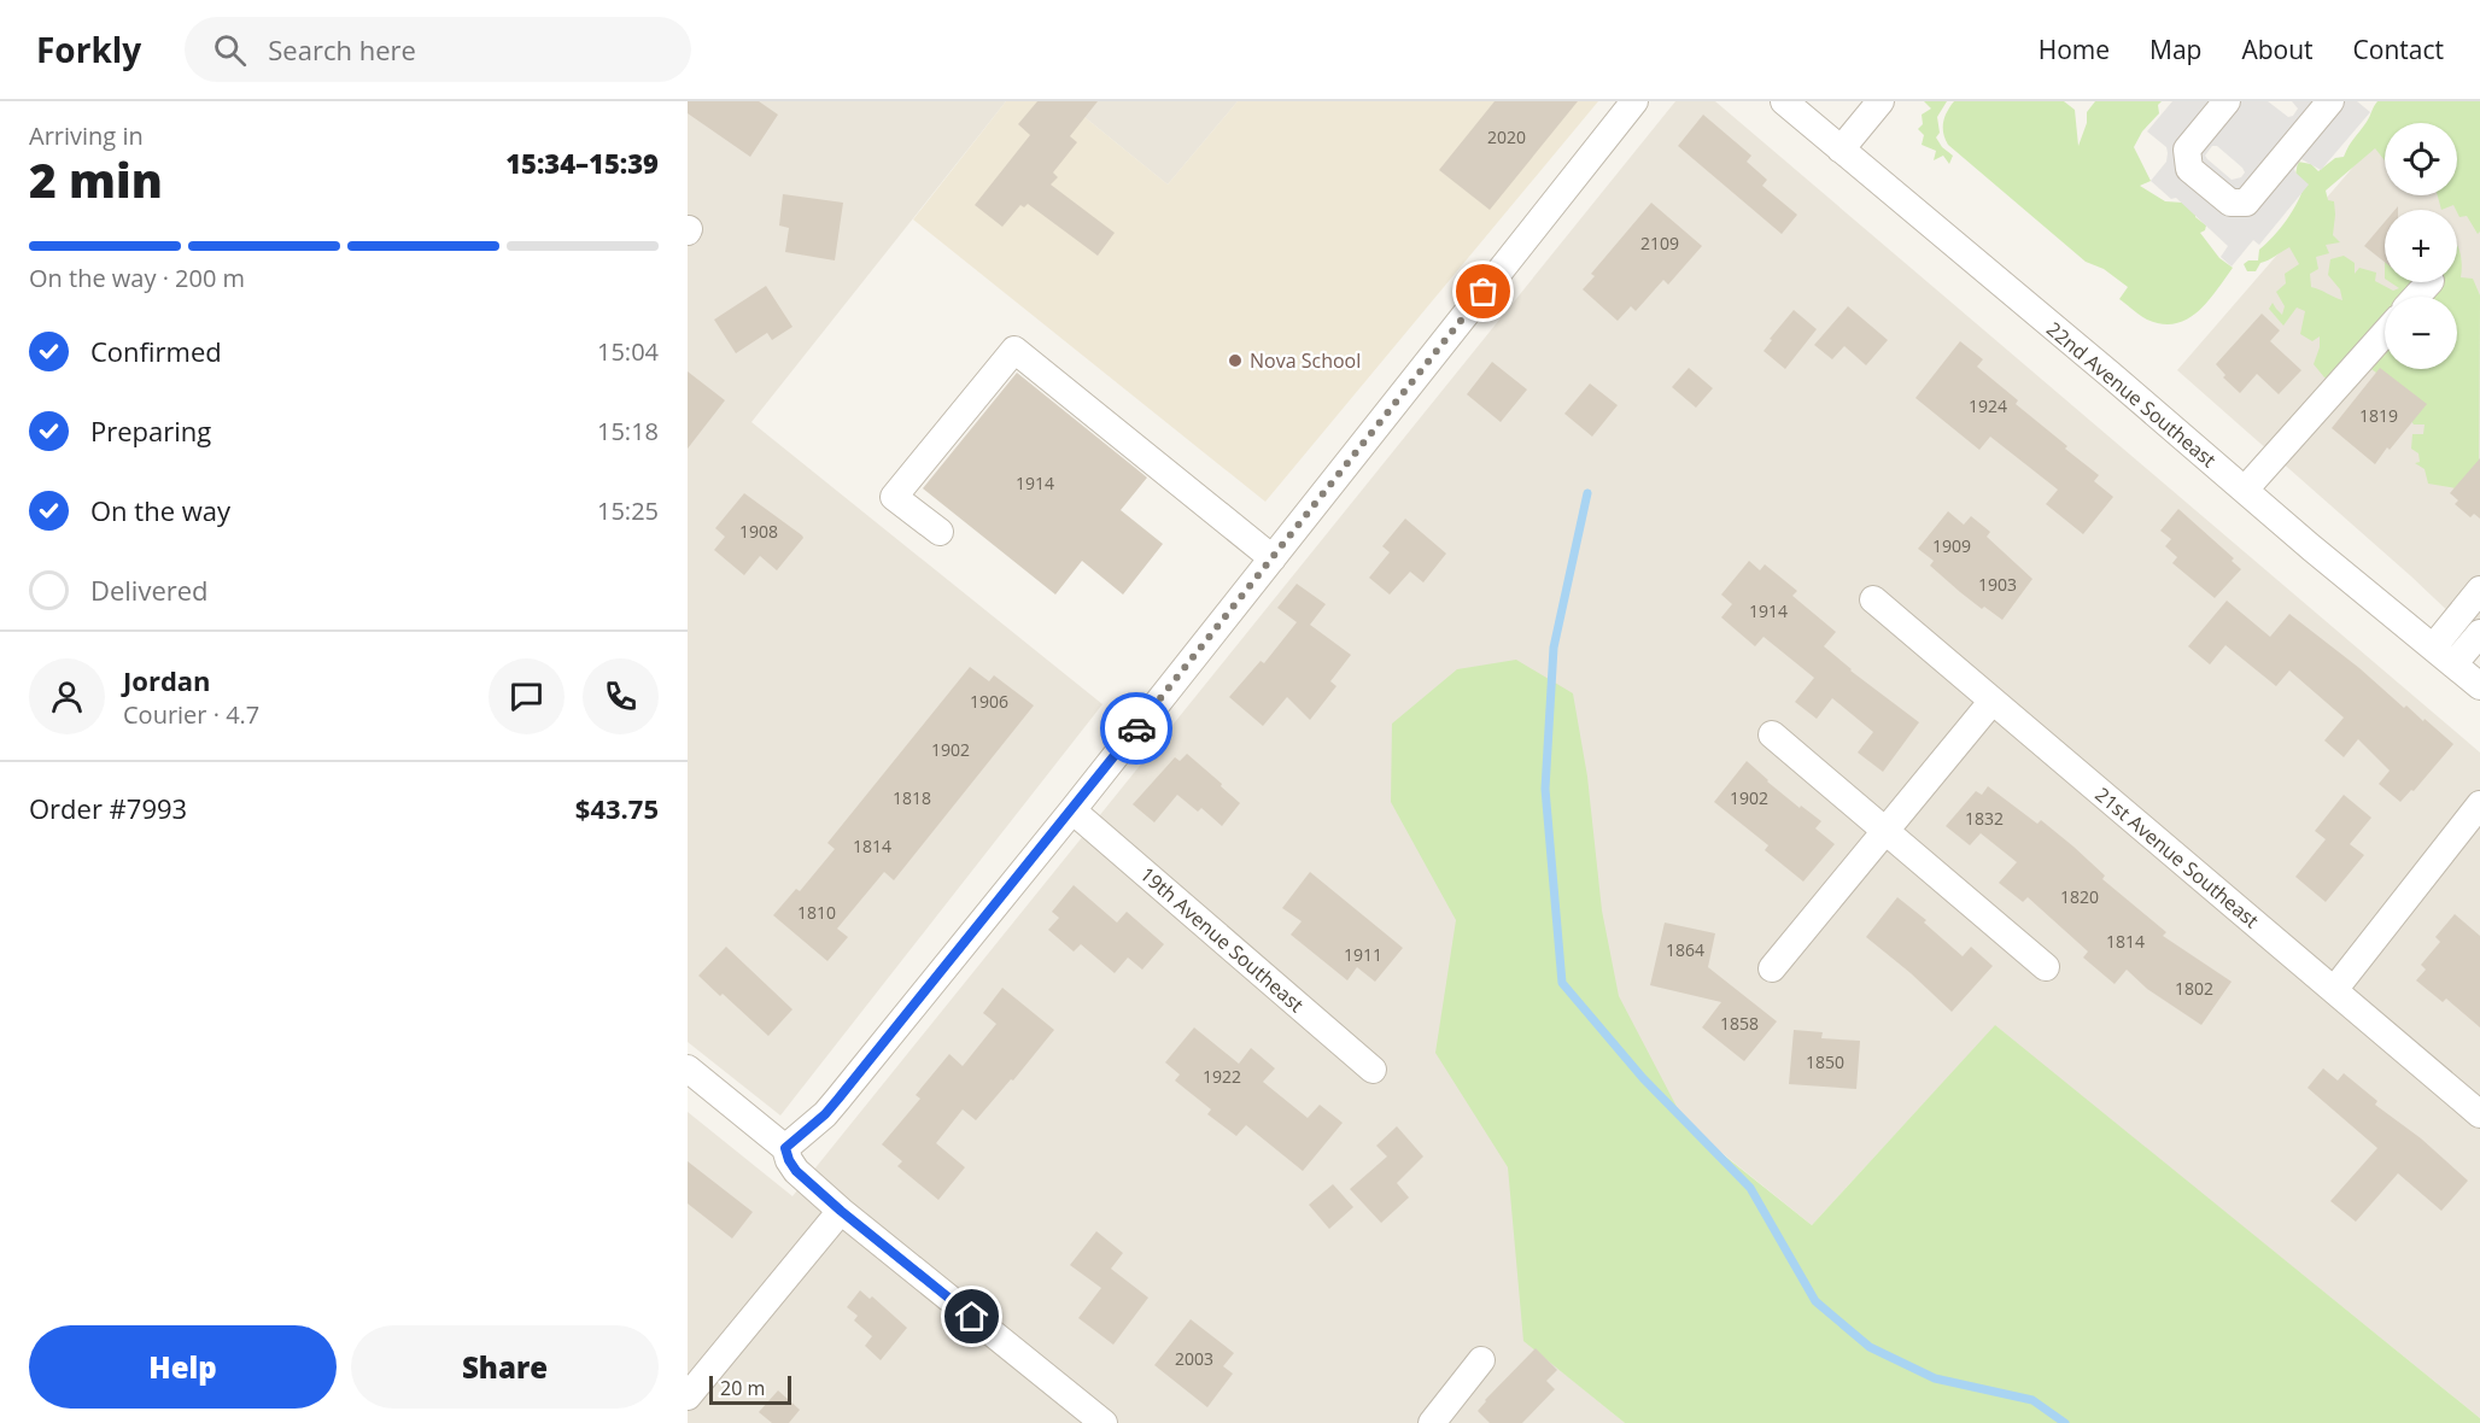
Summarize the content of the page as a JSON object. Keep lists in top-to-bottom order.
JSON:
{
  "streets": {
    "street": ["22nd Avenue Southeast", "21st Avenue Southeast", "19th Avenue Southeast"]
  },
  "places": ["Nova School"],
  "house_numbers": [
    "2020",
    "2109",
    "1924",
    "1819",
    "1914",
    "1908",
    "1909",
    "1903",
    "1914",
    "1906",
    "1902",
    "1818",
    "1902",
    "1832",
    "1814",
    "1820",
    "1810",
    "1814",
    "1864",
    "1911",
    "1802",
    "1858",
    "1850",
    "1922",
    "2003"
  ],
  "scale_bar": "20 m",
  "page": {
    "header": "Forkly",
    "search": "Search here",
    "nav": [
      "Home",
      "Map",
      "About",
      "Contact"
    ],
    "heading": ["2 min", "Arriving in", "15:34–15:39"],
    "panel": [
      "Jordan",
      "Courier · 4.7",
      "Order #7993",
      "$43.75"
    ],
    "map_buttons": ["+", "−"],
    "bar": "On the way · 200 m",
    "list": [
      ["Confirmed", "15:04"],
      ["Preparing", "15:18"],
      ["On the way", "15:25"],
      "Delivered"
    ],
    "buttons": ["Help", "Share"],
    "scale": "20 m"
  }
}
